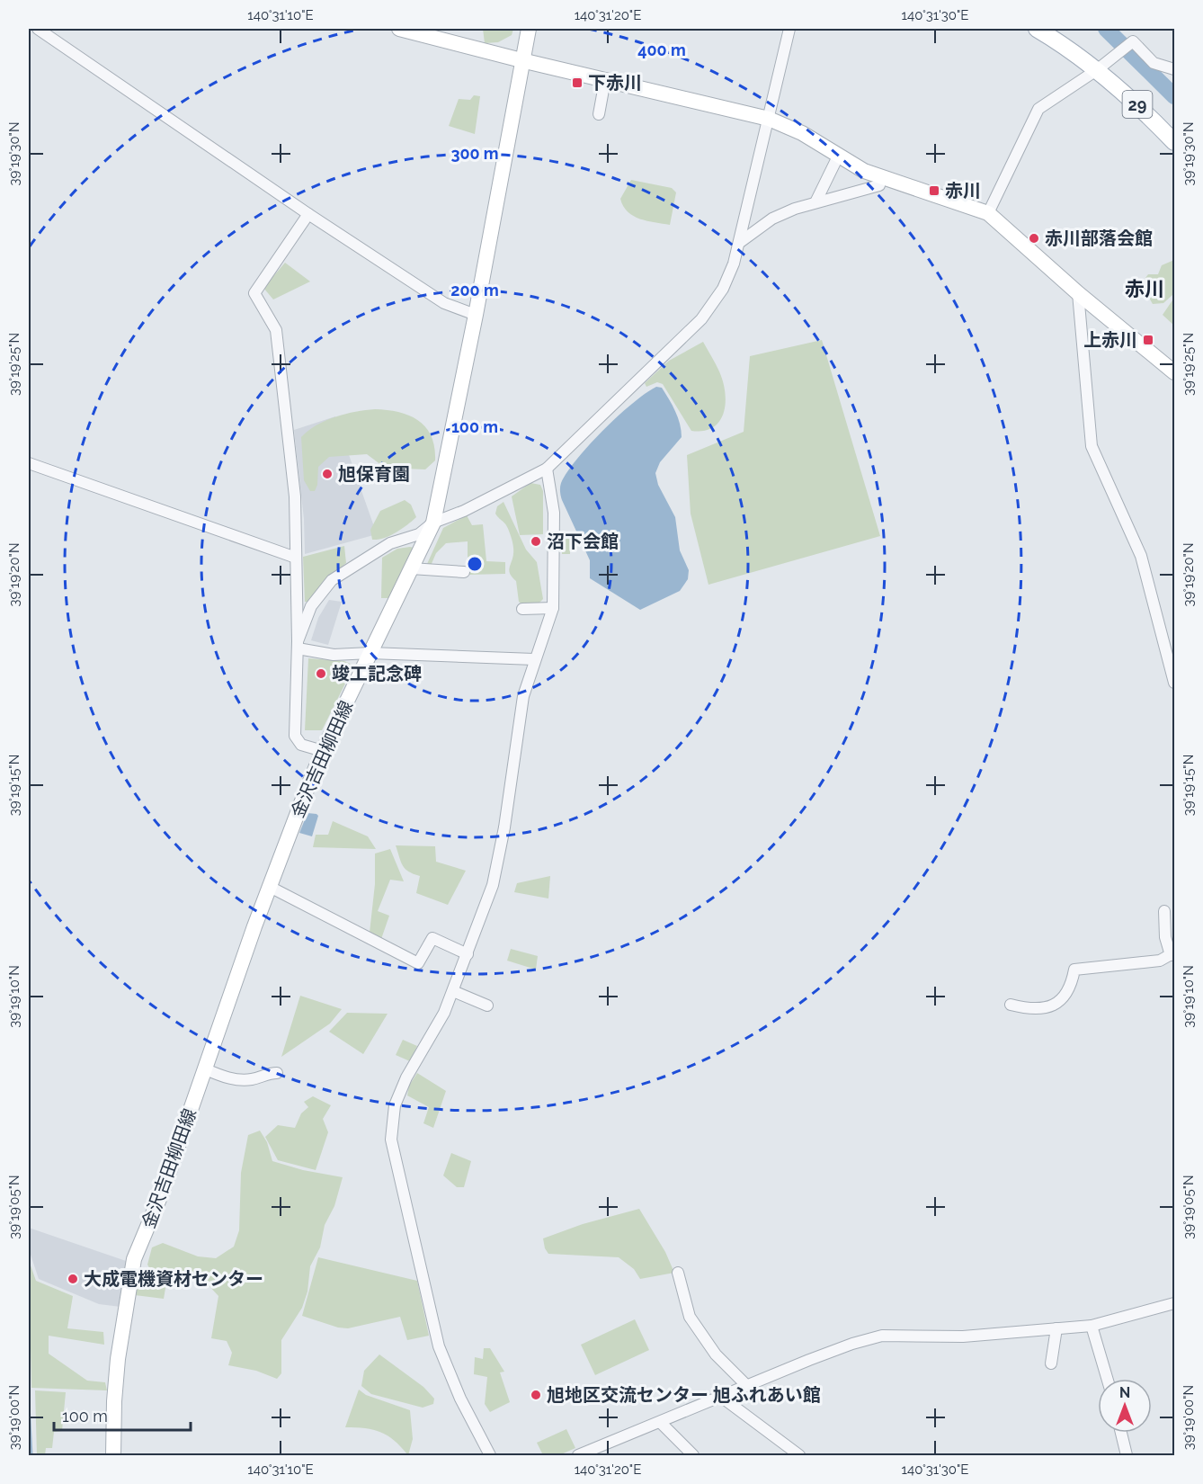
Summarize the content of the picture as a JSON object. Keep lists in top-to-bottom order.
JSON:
{
  "streets": {
    "main road": ["29", "金沢吉田柳田線"]
  },
  "districts": ["赤川"],
  "places": {
    "transit": ["下赤川", "赤川", "上赤川"],
    "other": [
      "赤川部落会館",
      "旭保育園",
      "沼下会館",
      "竣工記念碑",
      "大成電機資材センター",
      "旭地区交流センター 旭ふれあい館"
    ]
  },
  "scale_bar": "100 m",
  "north": "top",
  "coordinates": [
    "140°31'10\"E",
    "140°31'20\"E",
    "140°31'30\"E",
    "39°19'30\"N",
    "39°19'25\"N",
    "39°19'20\"N",
    "39°19'15\"N",
    "39°19'10\"N",
    "39°19'05\"N",
    "39°19'00\"N"
  ],
  "rings": [
    "400 m",
    "300 m",
    "200 m",
    "100 m"
  ]
}
